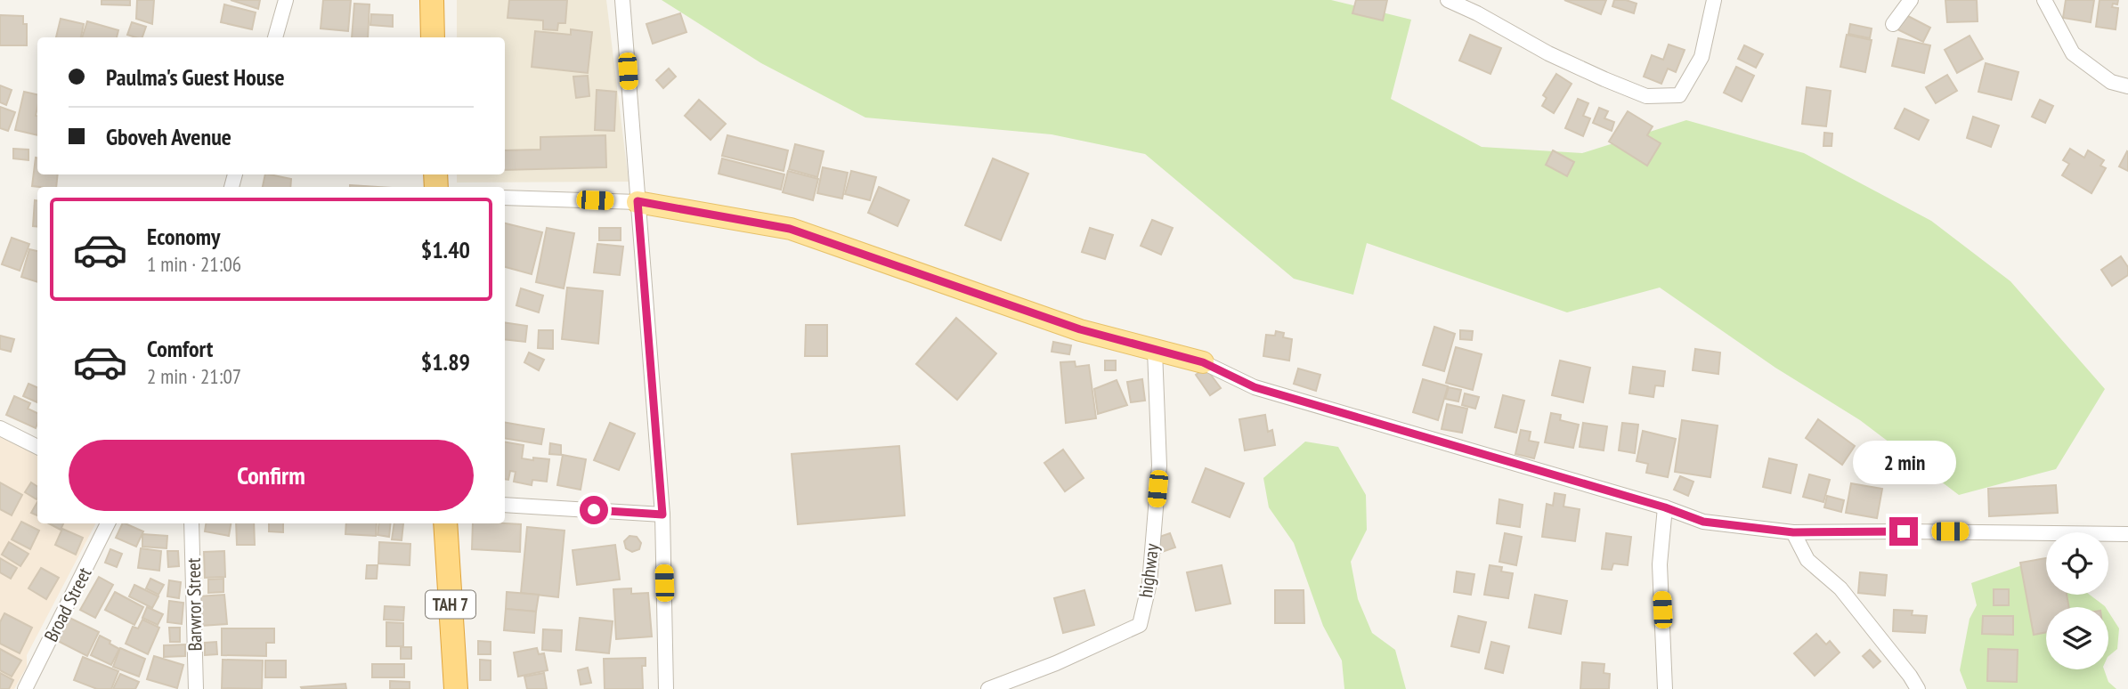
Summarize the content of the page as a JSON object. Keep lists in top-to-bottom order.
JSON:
{
  "streets": {
    "highway": ["TAH 7"],
    "street": ["highway", "Broad Street", "Barwror Street"]
  },
  "page": {
    "banner": ["Paulma's Guest House", "Gboveh Avenue"],
    "list": [
      {
        "name": "Economy",
        "note": "1 min · 21:06",
        "value": "$1.40"
      },
      {
        "name": "Comfort",
        "note": "2 min · 21:07",
        "value": "$1.89"
      }
    ],
    "buttons": "Confirm",
    "bubble": "2 min"
  }
}
